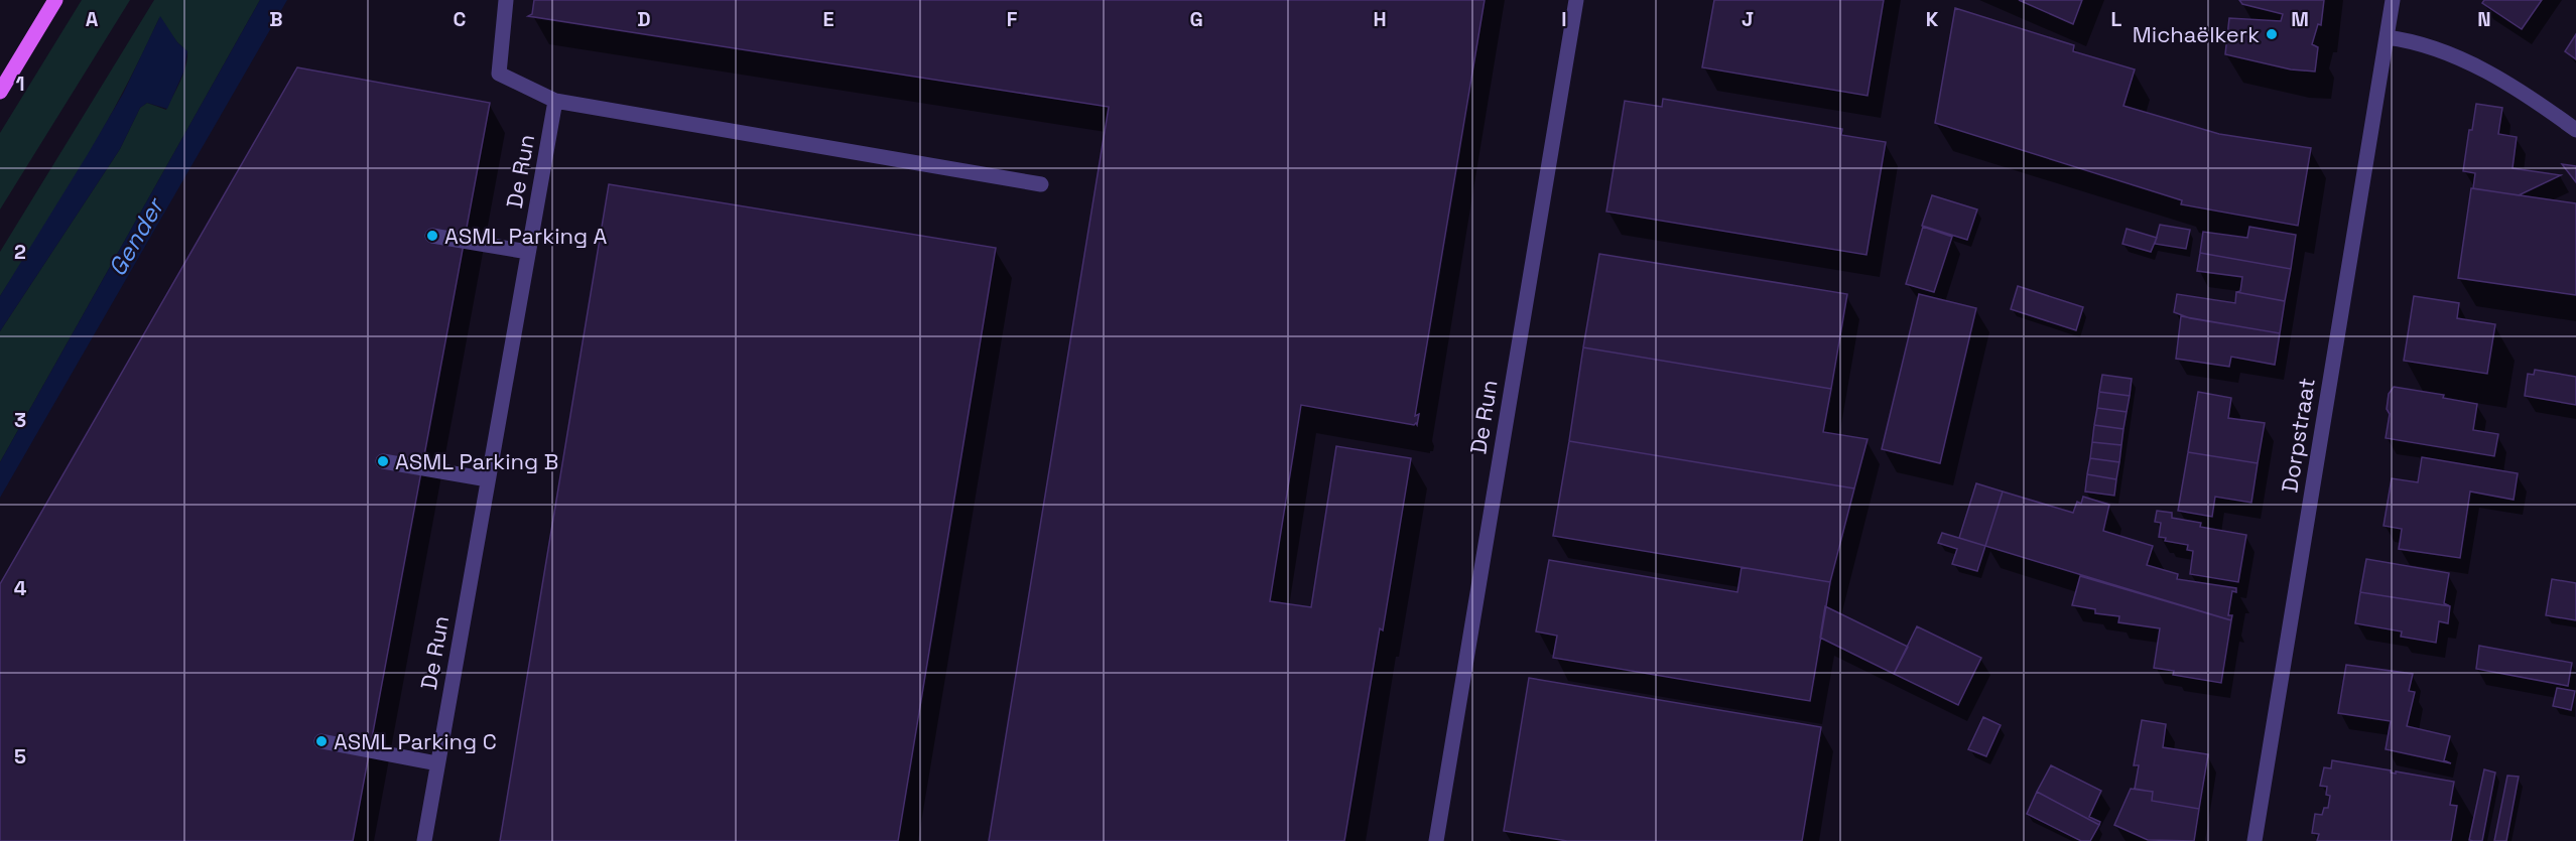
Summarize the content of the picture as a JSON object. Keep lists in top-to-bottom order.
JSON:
{
  "streets": {
    "street": ["De Run", "Dorpstraat"]
  },
  "water": ["Gender"],
  "places": [
    "Michaëlkerk",
    "ASML Parking A",
    "ASML Parking B",
    "ASML Parking C"
  ],
  "grid": {
    "columns": [
      "A",
      "B",
      "C",
      "D",
      "E",
      "F",
      "G",
      "H",
      "I",
      "J",
      "K",
      "L",
      "M",
      "N"
    ],
    "rows": [
      "1",
      "2",
      "3",
      "4",
      "5"
    ]
  }
}
